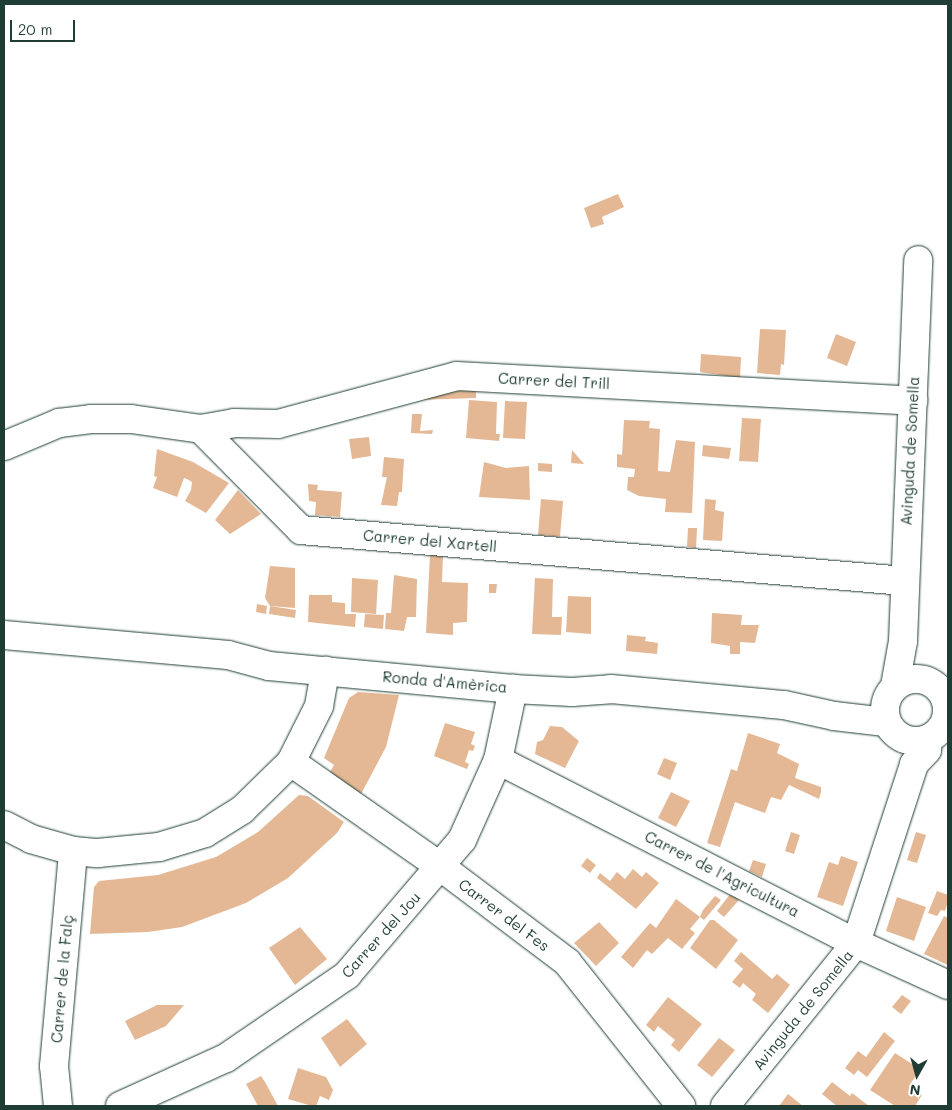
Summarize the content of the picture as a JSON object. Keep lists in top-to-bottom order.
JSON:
{
  "streets": {
    "street": [
      "Carrer del Trill",
      "Avinguda de Somella",
      "Carrer del Xartell",
      "Ronda d'Amèrica",
      "Carrer de l'Agricultura",
      "Carrer del Fes",
      "Carrer del Jou",
      "Carrer de la Falç"
    ]
  },
  "crossings": [
    ["Carrer del Trill", "Avinguda de Somella"],
    ["Carrer del Trill", "Carrer del Xartell"],
    ["Avinguda de Somella", "Carrer del Xartell"],
    ["Avinguda de Somella", "Ronda d'Amèrica"],
    ["Avinguda de Somella", "Carrer de l'Agricultura"],
    ["Ronda d'Amèrica", "Carrer del Jou"],
    ["Carrer de l'Agricultura", "Carrer del Jou"],
    ["Carrer del Fes", "Carrer del Jou"]
  ],
  "scale_bar": "20 m",
  "north": "bottom"
}
